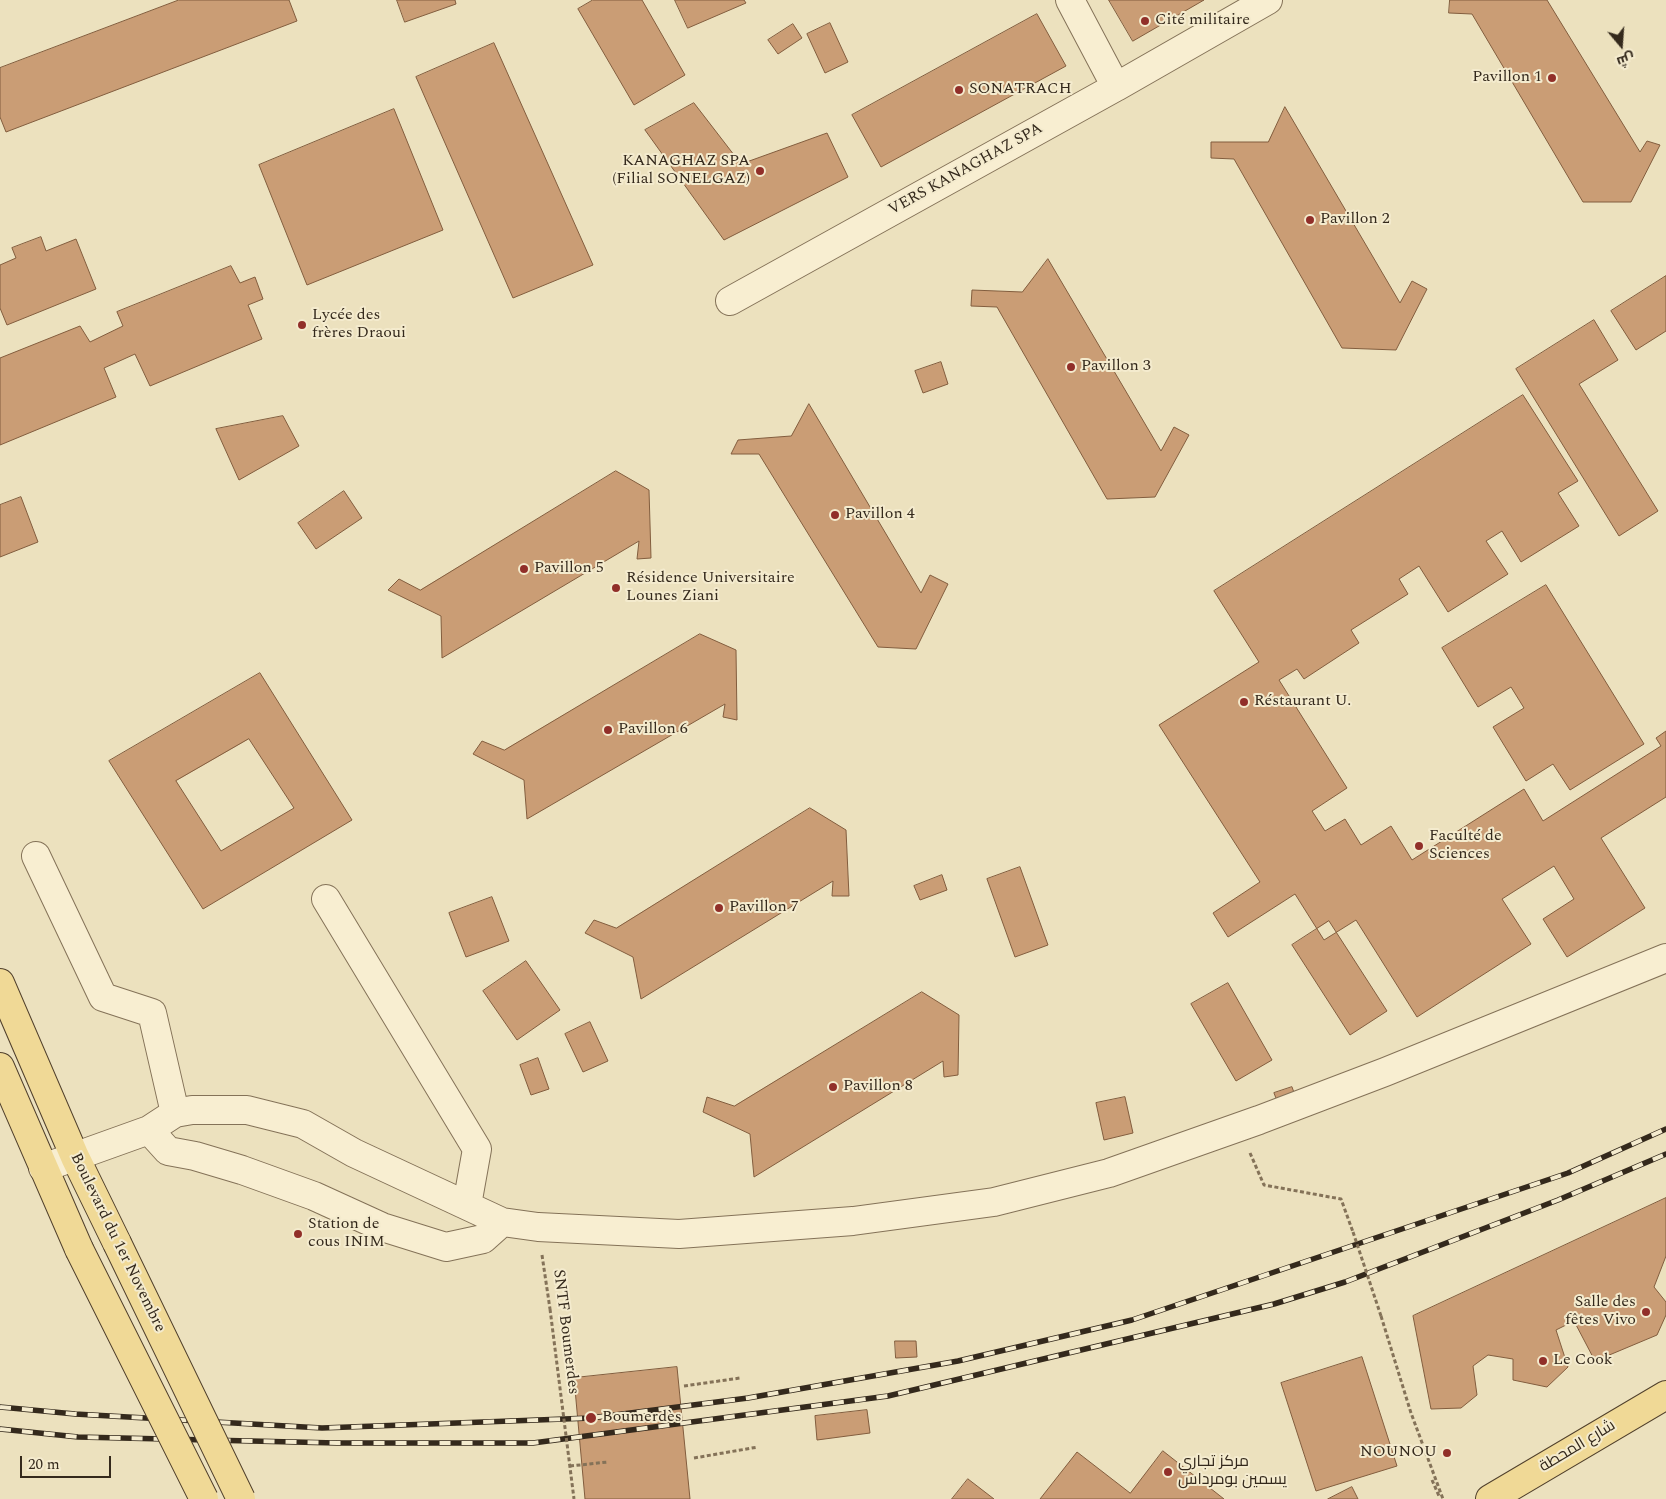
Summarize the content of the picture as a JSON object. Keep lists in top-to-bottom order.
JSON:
{
  "streets": {
    "main road": ["Boulevard du 1er Novembre", "شارع المحطة"],
    "lane": ["VERS KANAGHAZ SPA"],
    "path": ["SNTF Boumerdes"]
  },
  "places": [
    "Cité militaire",
    "Pavillon 1",
    "SONATRACH",
    "KANAGHAZ SPA (Filial SONELGAZ)",
    "Pavillon 2",
    "Lycée des frères Draoui",
    "Pavillon 3",
    "Pavillon 4",
    "Pavillon 5",
    "Résidence Universitaire Lounes Ziani",
    "Réstaurant U.",
    "Pavillon 6",
    "Faculté de Sciences",
    "Pavillon 7",
    "Pavillon 8",
    "Station de cous INIM",
    "Salle des fêtes Vivo",
    "Le Cook",
    "Boumerdès",
    "NOUNOU",
    "مركز تجاري يسمين بومرداس"
  ],
  "scale_bar": "20 m",
  "north": "bottom"
}
